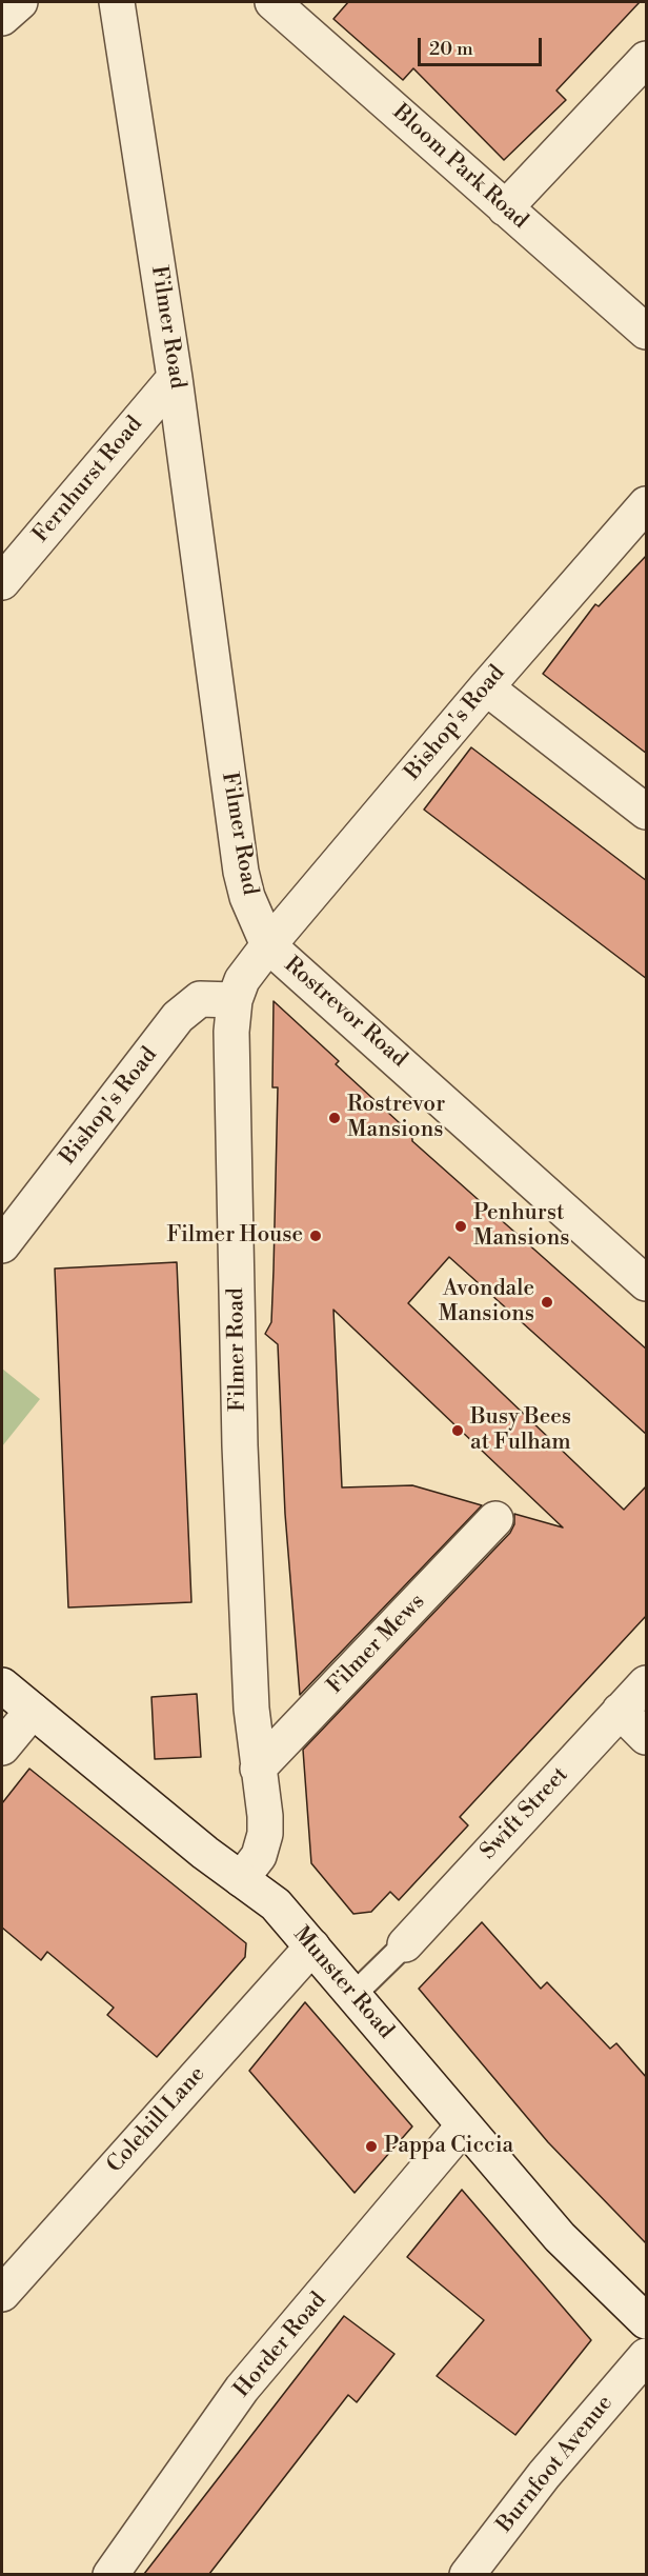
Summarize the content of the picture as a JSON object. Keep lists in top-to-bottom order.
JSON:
{
  "streets": {
    "street": [
      "Bloom Park Road",
      "Filmer Road",
      "Fernhurst Road",
      "Bishop's Road",
      "Rostrevor Road",
      "Filmer Mews",
      "Swift Street",
      "Munster Road",
      "Colehill Lane",
      "Horder Road",
      "Burnfoot Avenue"
    ]
  },
  "crossings": [
    ["Filmer Road", "Fernhurst Road"],
    ["Filmer Road", "Bishop's Road"],
    ["Filmer Road", "Rostrevor Road"],
    ["Filmer Road", "Filmer Mews"],
    ["Filmer Road", "Munster Road"],
    ["Bishop's Road", "Rostrevor Road"],
    ["Munster Road", "Colehill Lane"],
    ["Munster Road", "Horder Road"]
  ],
  "places": [
    "Rostrevor Mansions",
    "Penhurst Mansions",
    "Filmer House",
    "Avondale Mansions",
    "Busy Bees at Fulham",
    "Pappa Ciccia"
  ],
  "scale_bar": "20 m"
}
